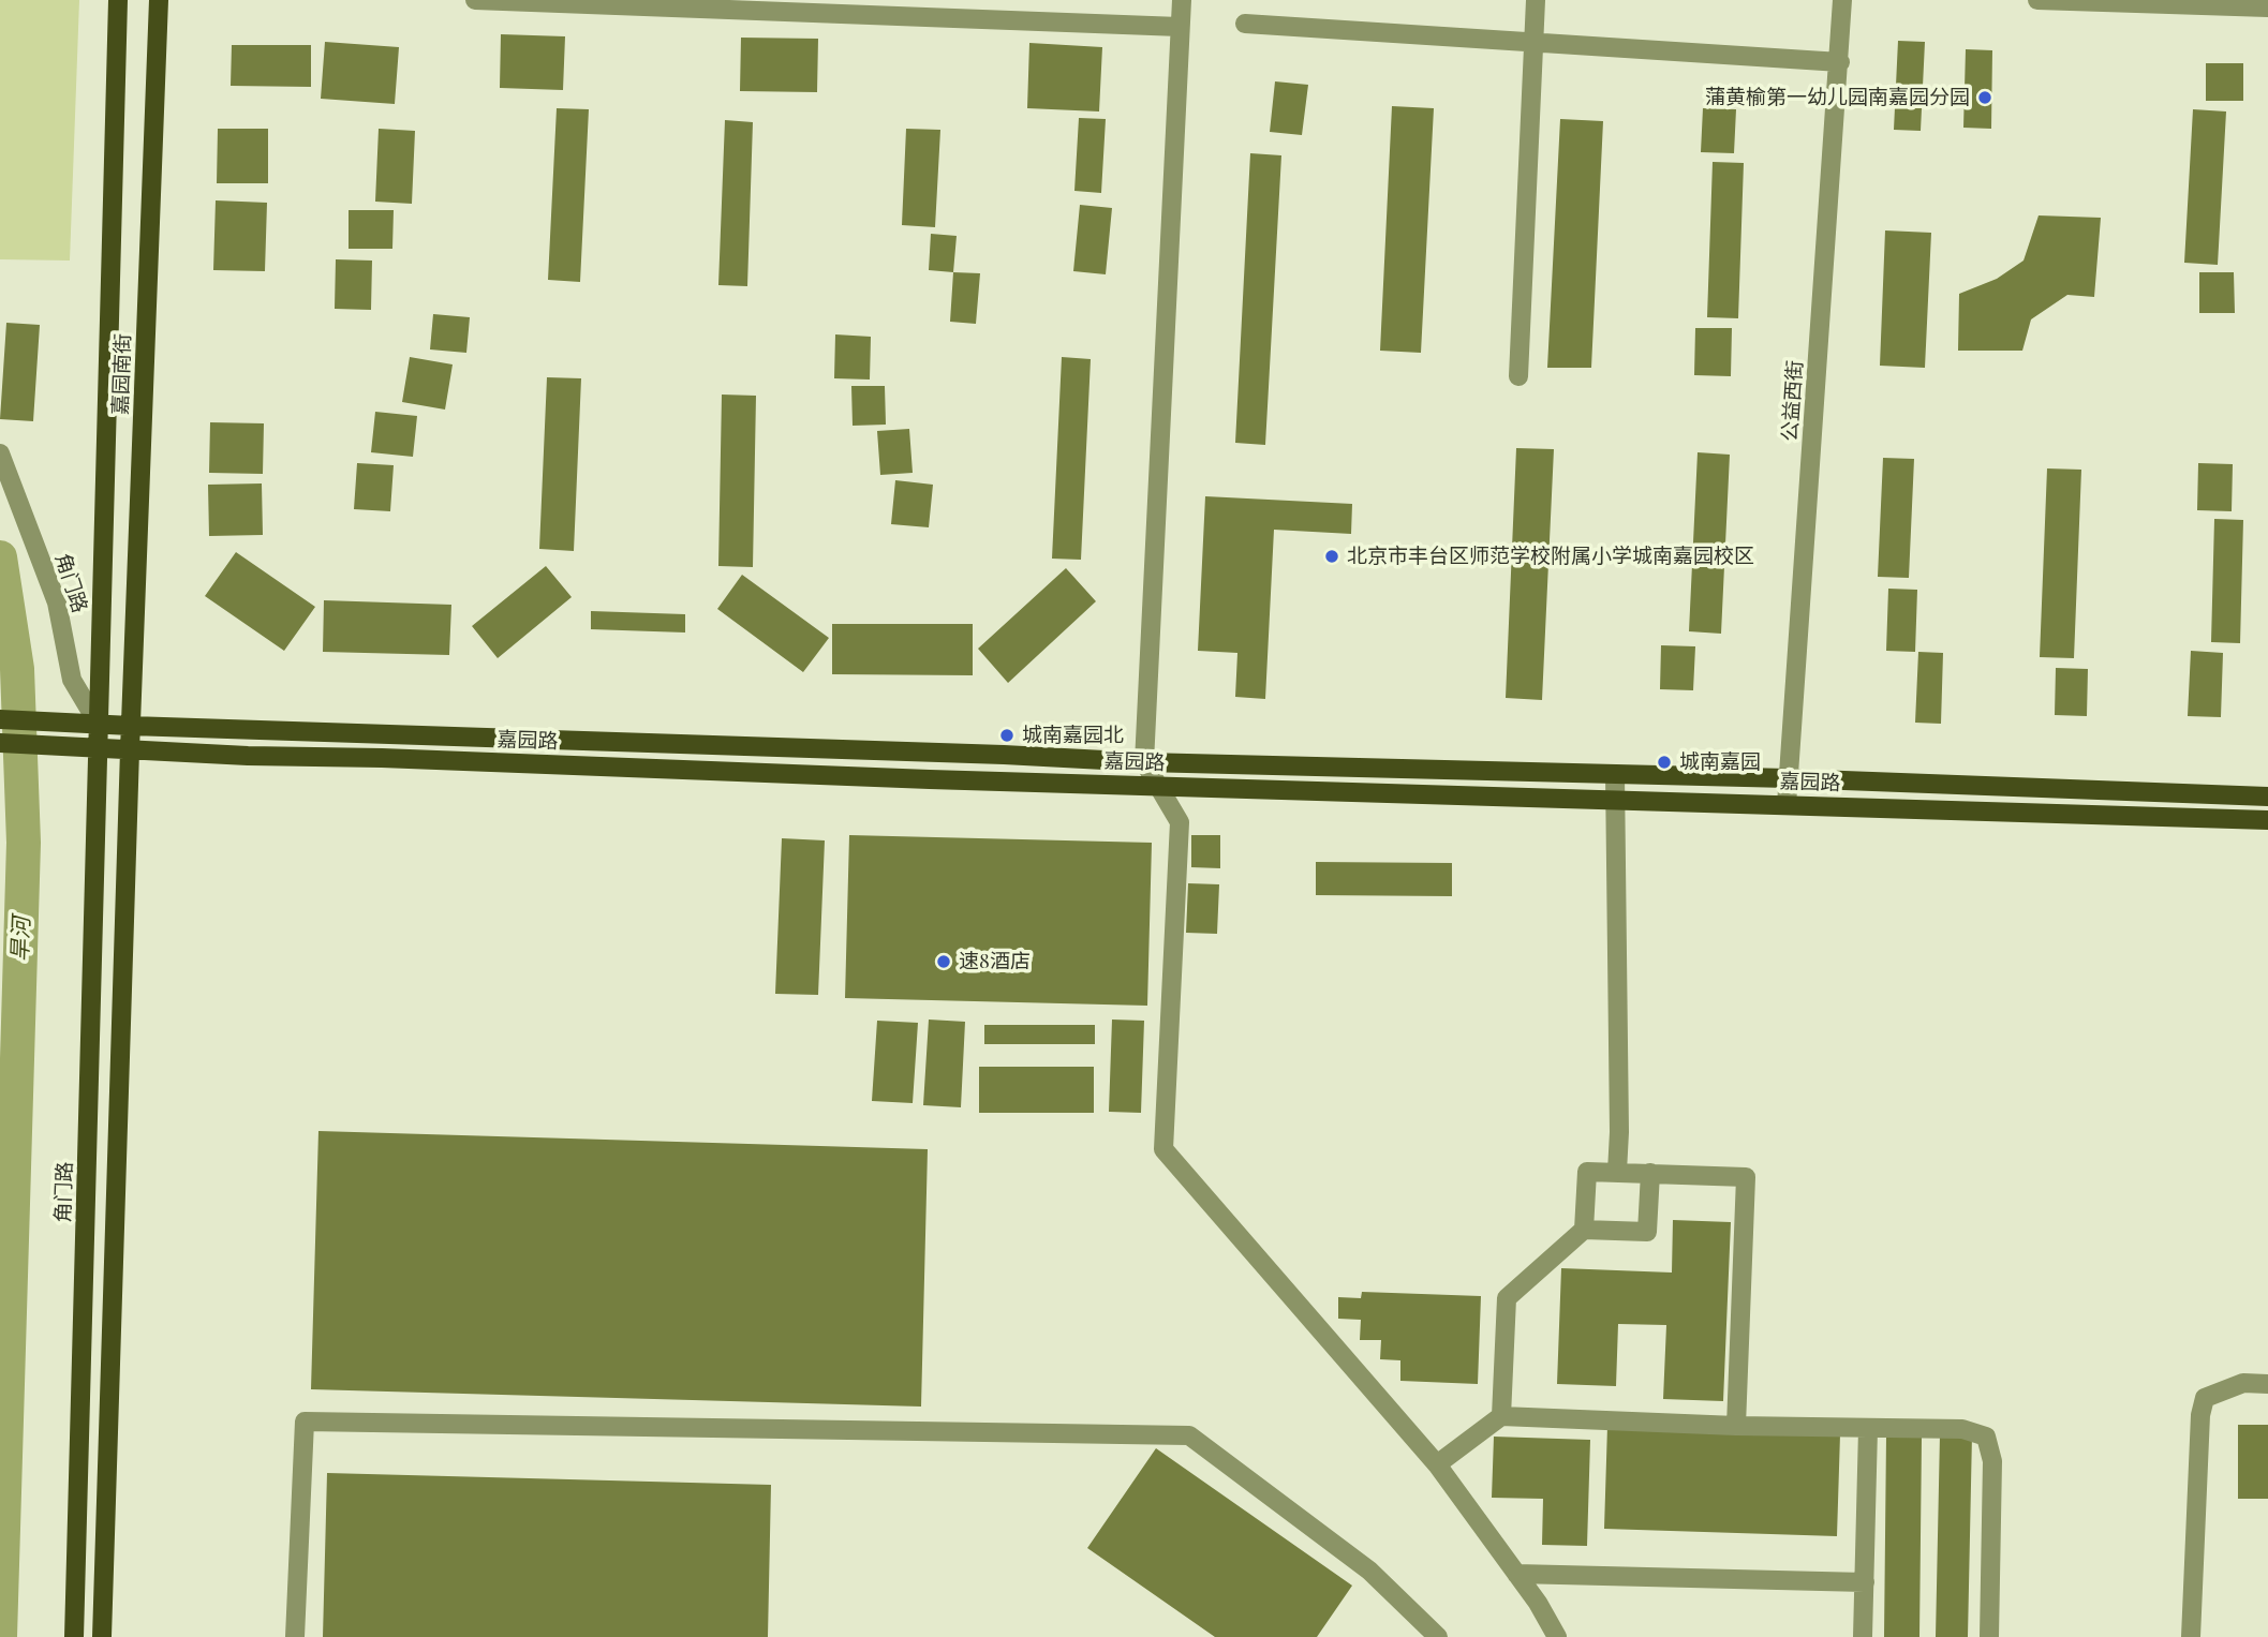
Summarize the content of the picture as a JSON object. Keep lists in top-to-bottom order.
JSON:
{
  "streets": {
    "main road": ["嘉园南街", "角门路", "嘉园路"],
    "street": ["公益西街"]
  },
  "crossings": [
    ["嘉园南街", "角门路"],
    ["嘉园南街", "嘉园路"],
    ["公益西街", "嘉园路"],
    ["角门路", "嘉园路"]
  ],
  "water": ["旱河"],
  "places": [
    "蒲黄榆第一幼儿园南嘉园分园",
    "北京市丰台区师范学校附属小学城南嘉园校区",
    "城南嘉园北",
    "城南嘉园",
    "速8酒店"
  ]
}
